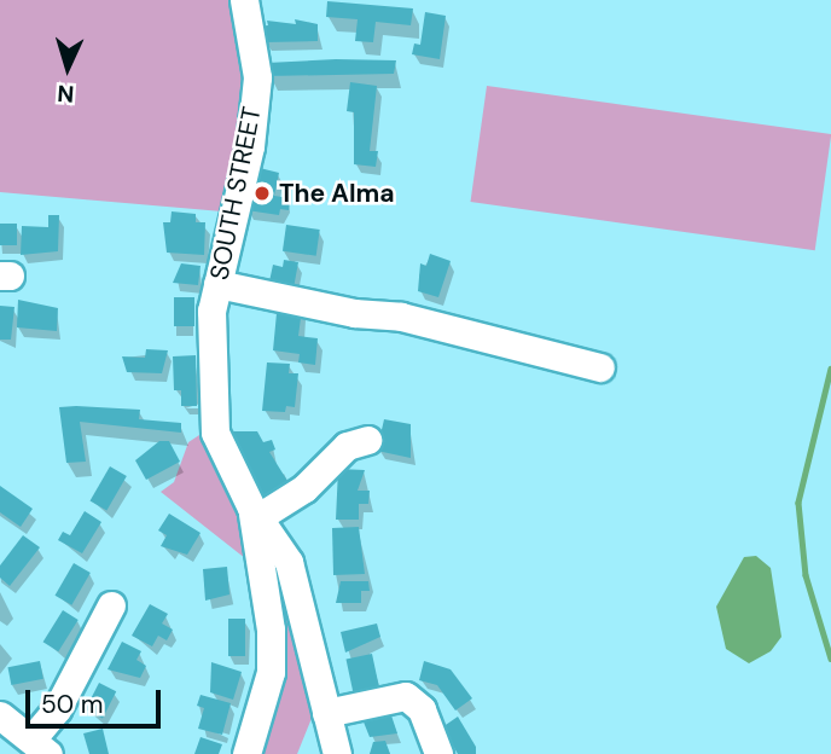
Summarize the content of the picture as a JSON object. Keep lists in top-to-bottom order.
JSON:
{
  "streets": {
    "street": ["SOUTH STREET"]
  },
  "places": ["The Alma"],
  "scale_bar": "50 m",
  "north": "bottom"
}
